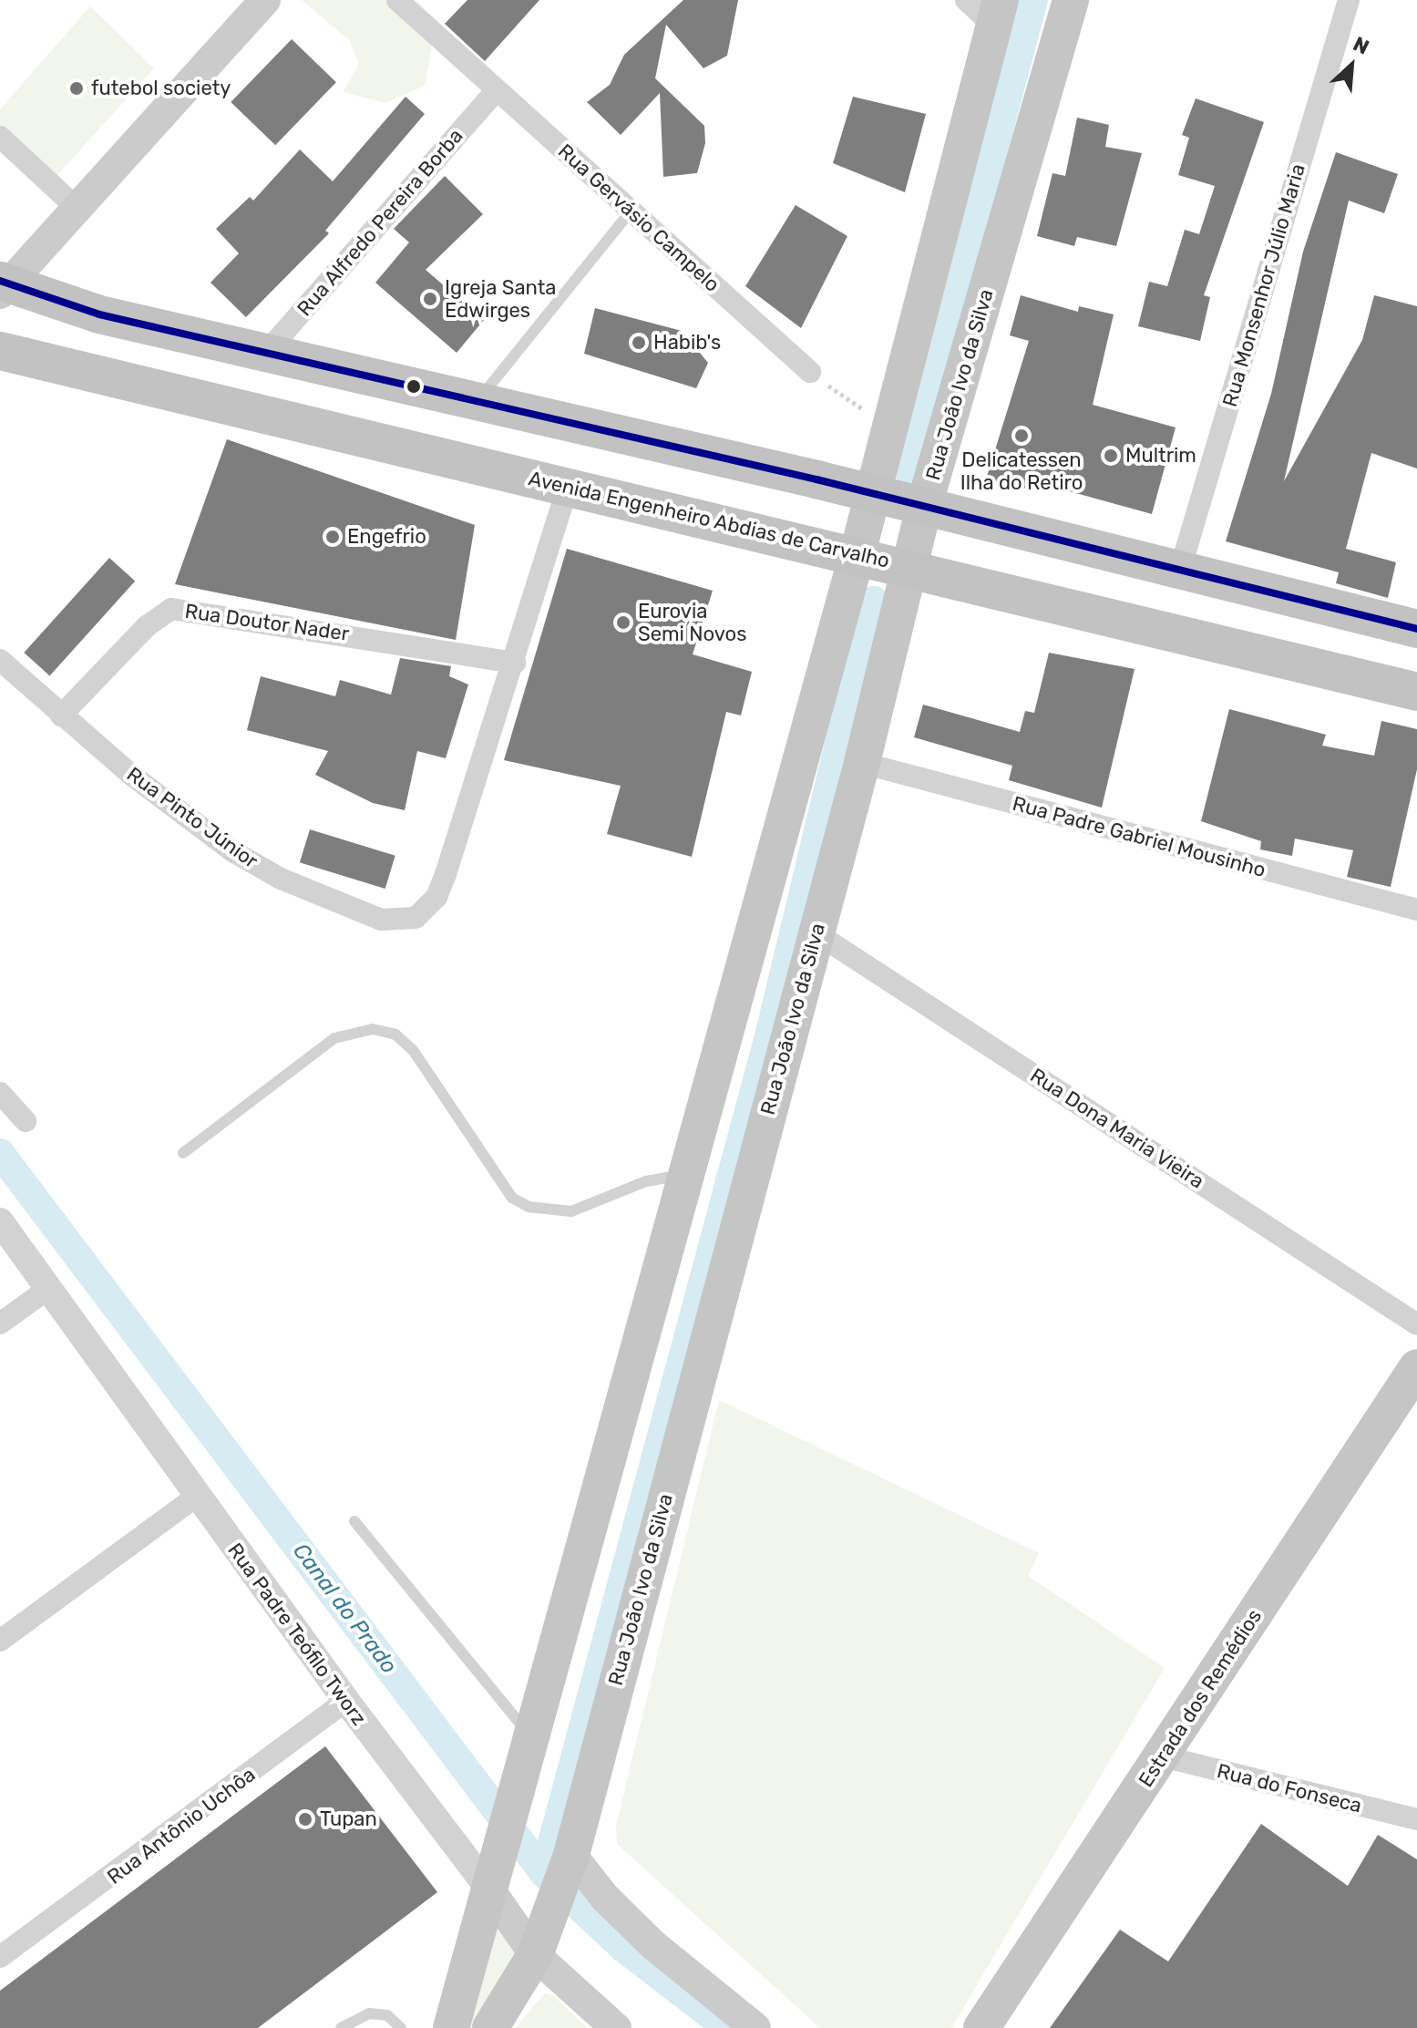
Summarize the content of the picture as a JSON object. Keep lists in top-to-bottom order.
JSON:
{
  "streets": {
    "highway": ["Avenida Engenheiro Abdias de Carvalho"],
    "main road": ["Rua João Ivo da Silva", "Rua Padre Teófilo Tworz", "Estrada dos Remédios"],
    "street": [
      "Rua Gervásio Campelo",
      "Rua Alfredo Pereira Borba",
      "Rua Monsenhor Júlio Maria",
      "Rua Doutor Nader",
      "Rua Pinto Júnior",
      "Rua Padre Gabriel Mousinho",
      "Rua Dona Maria Vieira",
      "Rua do Fonseca",
      "Rua Antônio Uchôa"
    ]
  },
  "crossings": [
    ["Rua Gervásio Campelo", "Rua Alfredo Pereira Borba"],
    ["Rua João Ivo da Silva", "Avenida Engenheiro Abdias de Carvalho"],
    ["Rua João Ivo da Silva", "Rua Padre Gabriel Mousinho"],
    ["Rua João Ivo da Silva", "Rua Dona Maria Vieira"],
    ["Rua João Ivo da Silva", "Rua Padre Teófilo Tworz"],
    ["Rua Doutor Nader", "Rua Pinto Júnior"],
    ["Rua Padre Teófilo Tworz", "Rua Antônio Uchôa"],
    ["Estrada dos Remédios", "Rua do Fonseca"]
  ],
  "water": ["Canal do Prado"],
  "places": [
    "futebol society",
    "Igreja Santa Edwirges",
    "Habib's",
    "Delicatessen Ilha do Retiro",
    "Multrim",
    "Engefrio",
    "Eurovia Semi Novos",
    "Tupan"
  ],
  "north": "top right"
}
